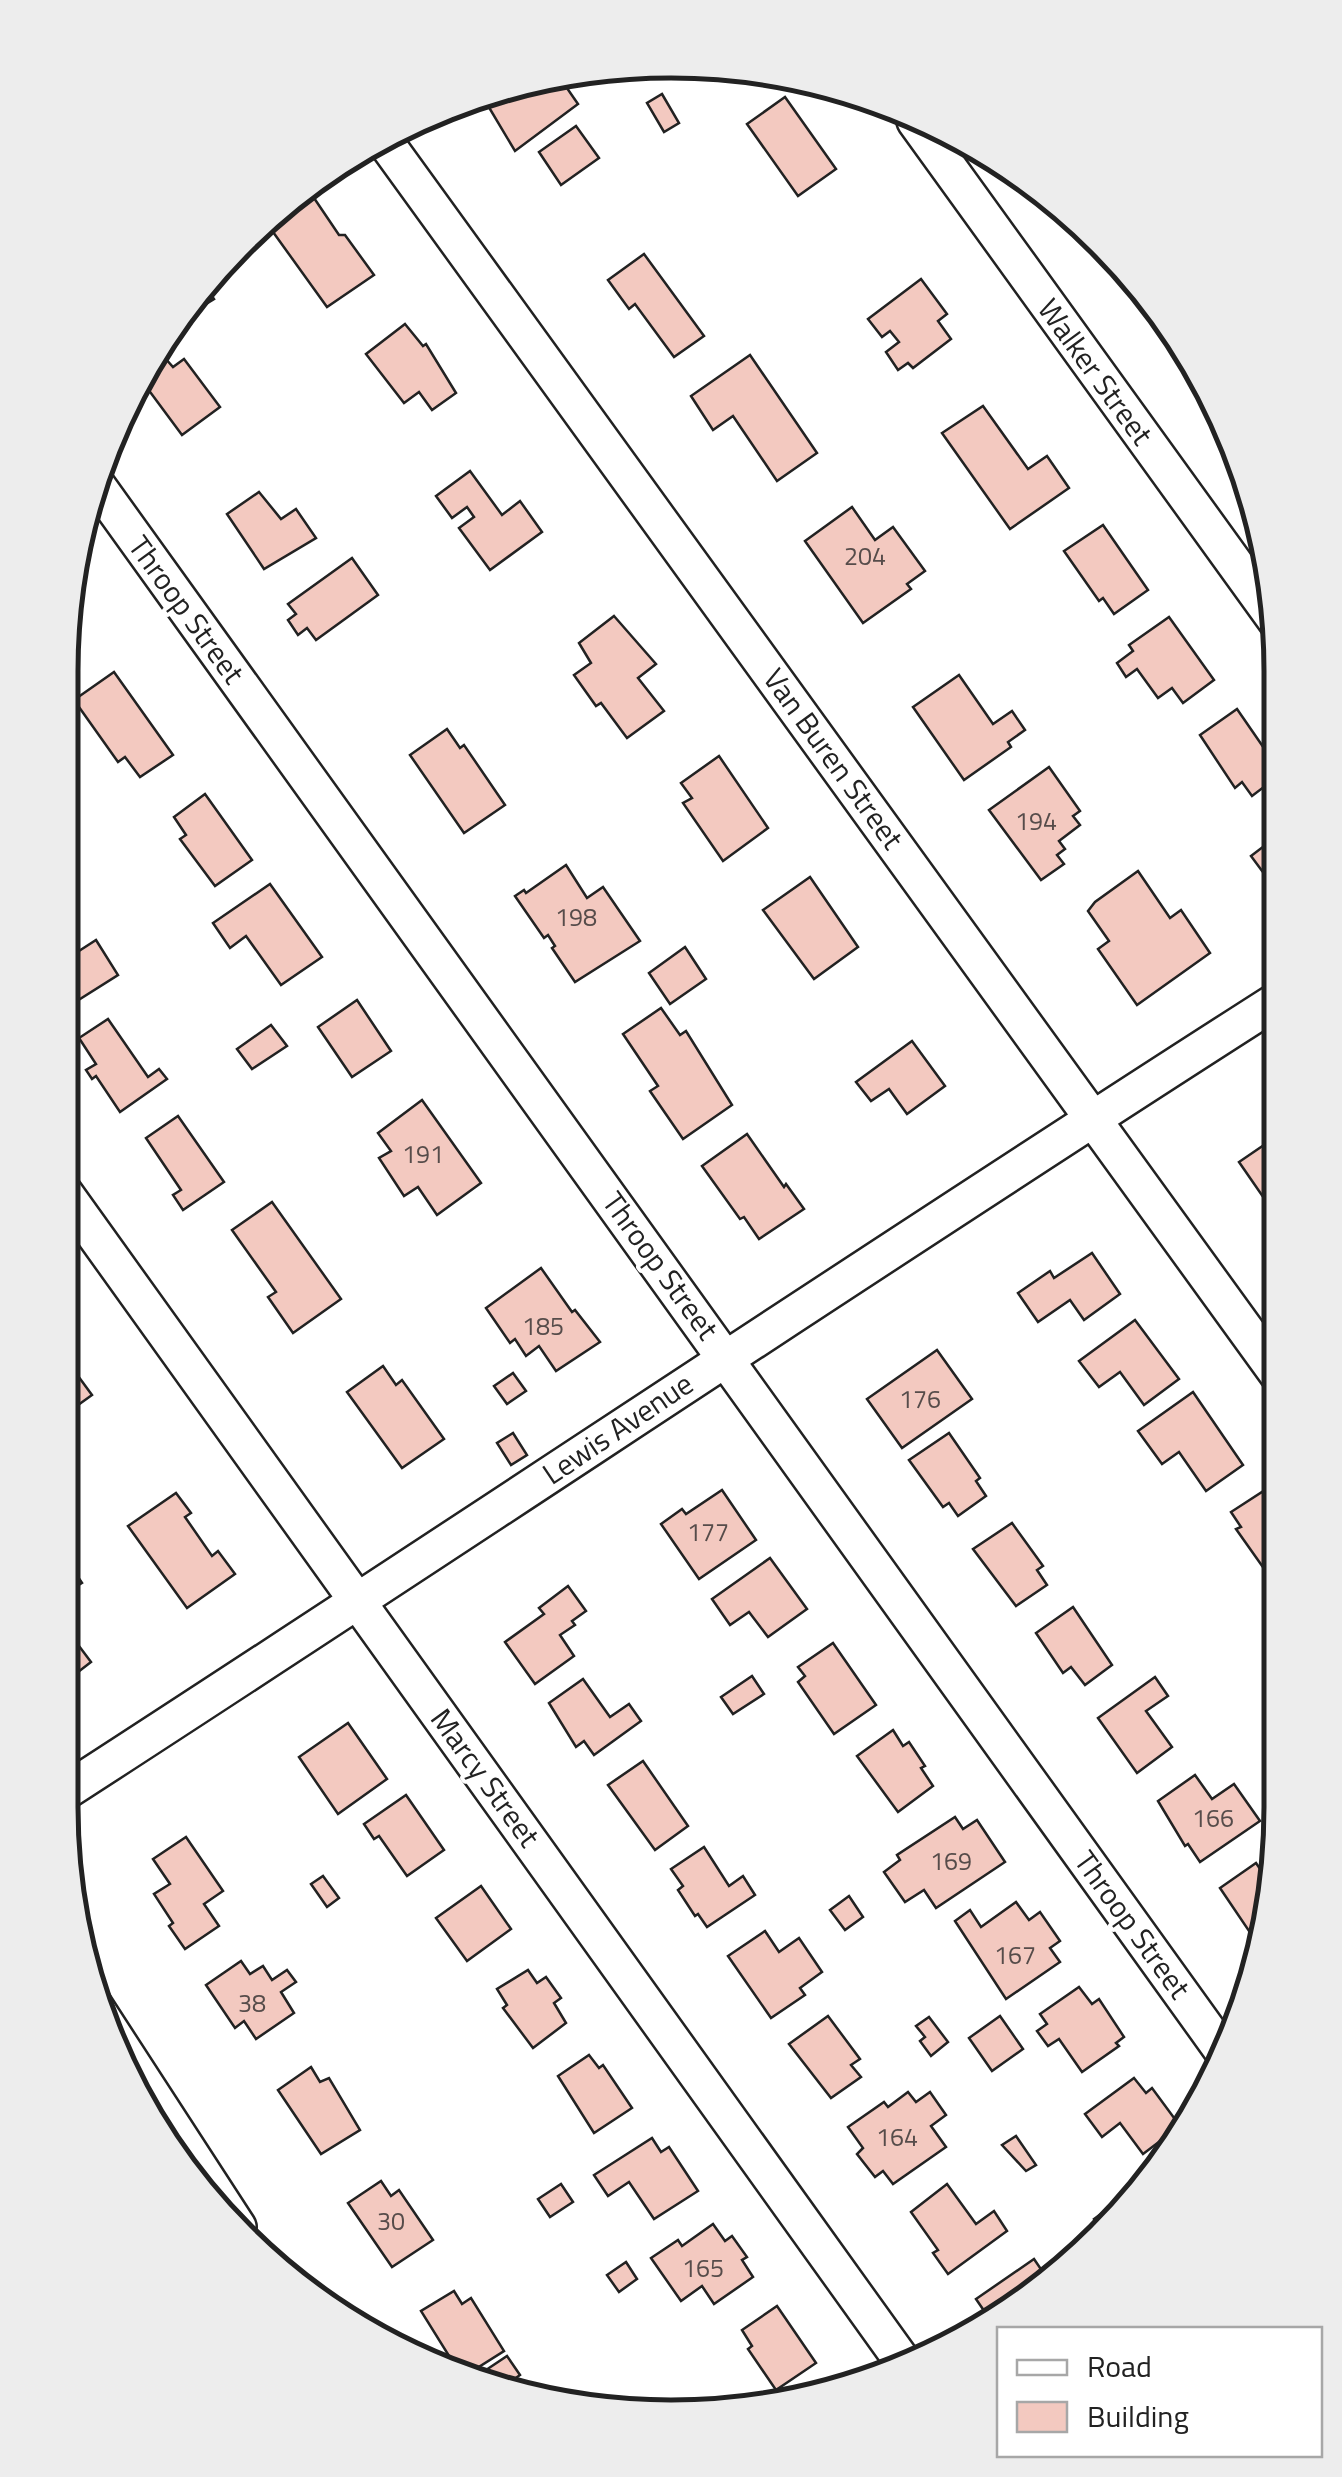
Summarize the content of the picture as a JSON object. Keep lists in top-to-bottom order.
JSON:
{
  "streets": {
    "street": [
      "Walker Street",
      "Throop Street",
      "Van Buren Street",
      "Lewis Avenue",
      "Marcy Street"
    ]
  },
  "crossings": [
    ["Throop Street", "Lewis Avenue"],
    ["Van Buren Street", "Lewis Avenue"],
    ["Lewis Avenue", "Marcy Street"]
  ],
  "house_numbers": [
    "204",
    "194",
    "198",
    "191",
    "185",
    "176",
    "177",
    "166",
    "169",
    "167",
    "38",
    "164",
    "30",
    "165"
  ],
  "legend": ["Road", "Building"]
}
